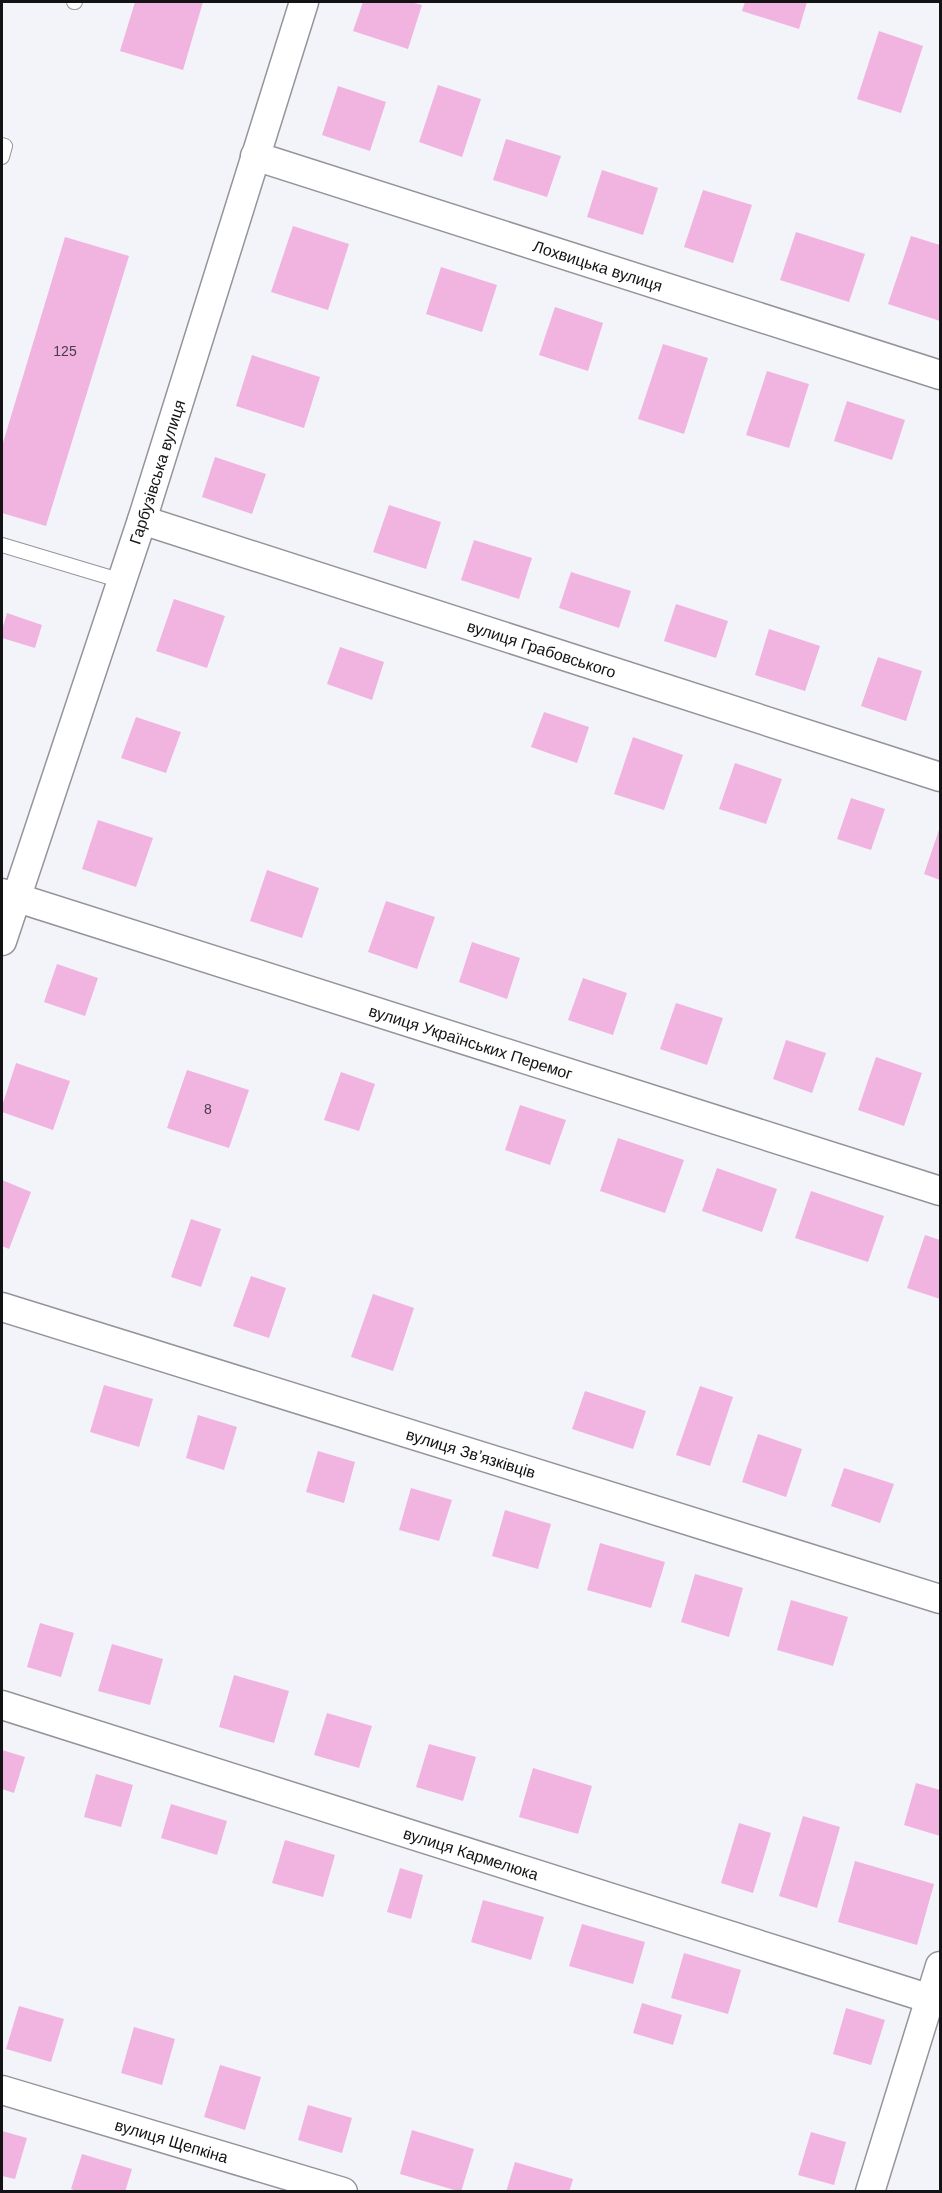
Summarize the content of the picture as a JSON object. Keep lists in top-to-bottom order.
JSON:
{
  "streets": {
    "street": [
      "Лохвицька вулиця",
      "Гарбузівська вулиця",
      "вулиця Грабовського",
      "вулиця Українських Перемог",
      "вулиця Звʼязківців",
      "вулиця Кармелюка",
      "вулиця Щепкіна"
    ]
  },
  "crossings": [
    ["Лохвицька вулиця", "Гарбузівська вулиця"],
    ["Гарбузівська вулиця", "вулиця Грабовського"],
    ["Гарбузівська вулиця", "вулиця Українських Перемог"]
  ],
  "house_numbers": ["125", "8"]
}
